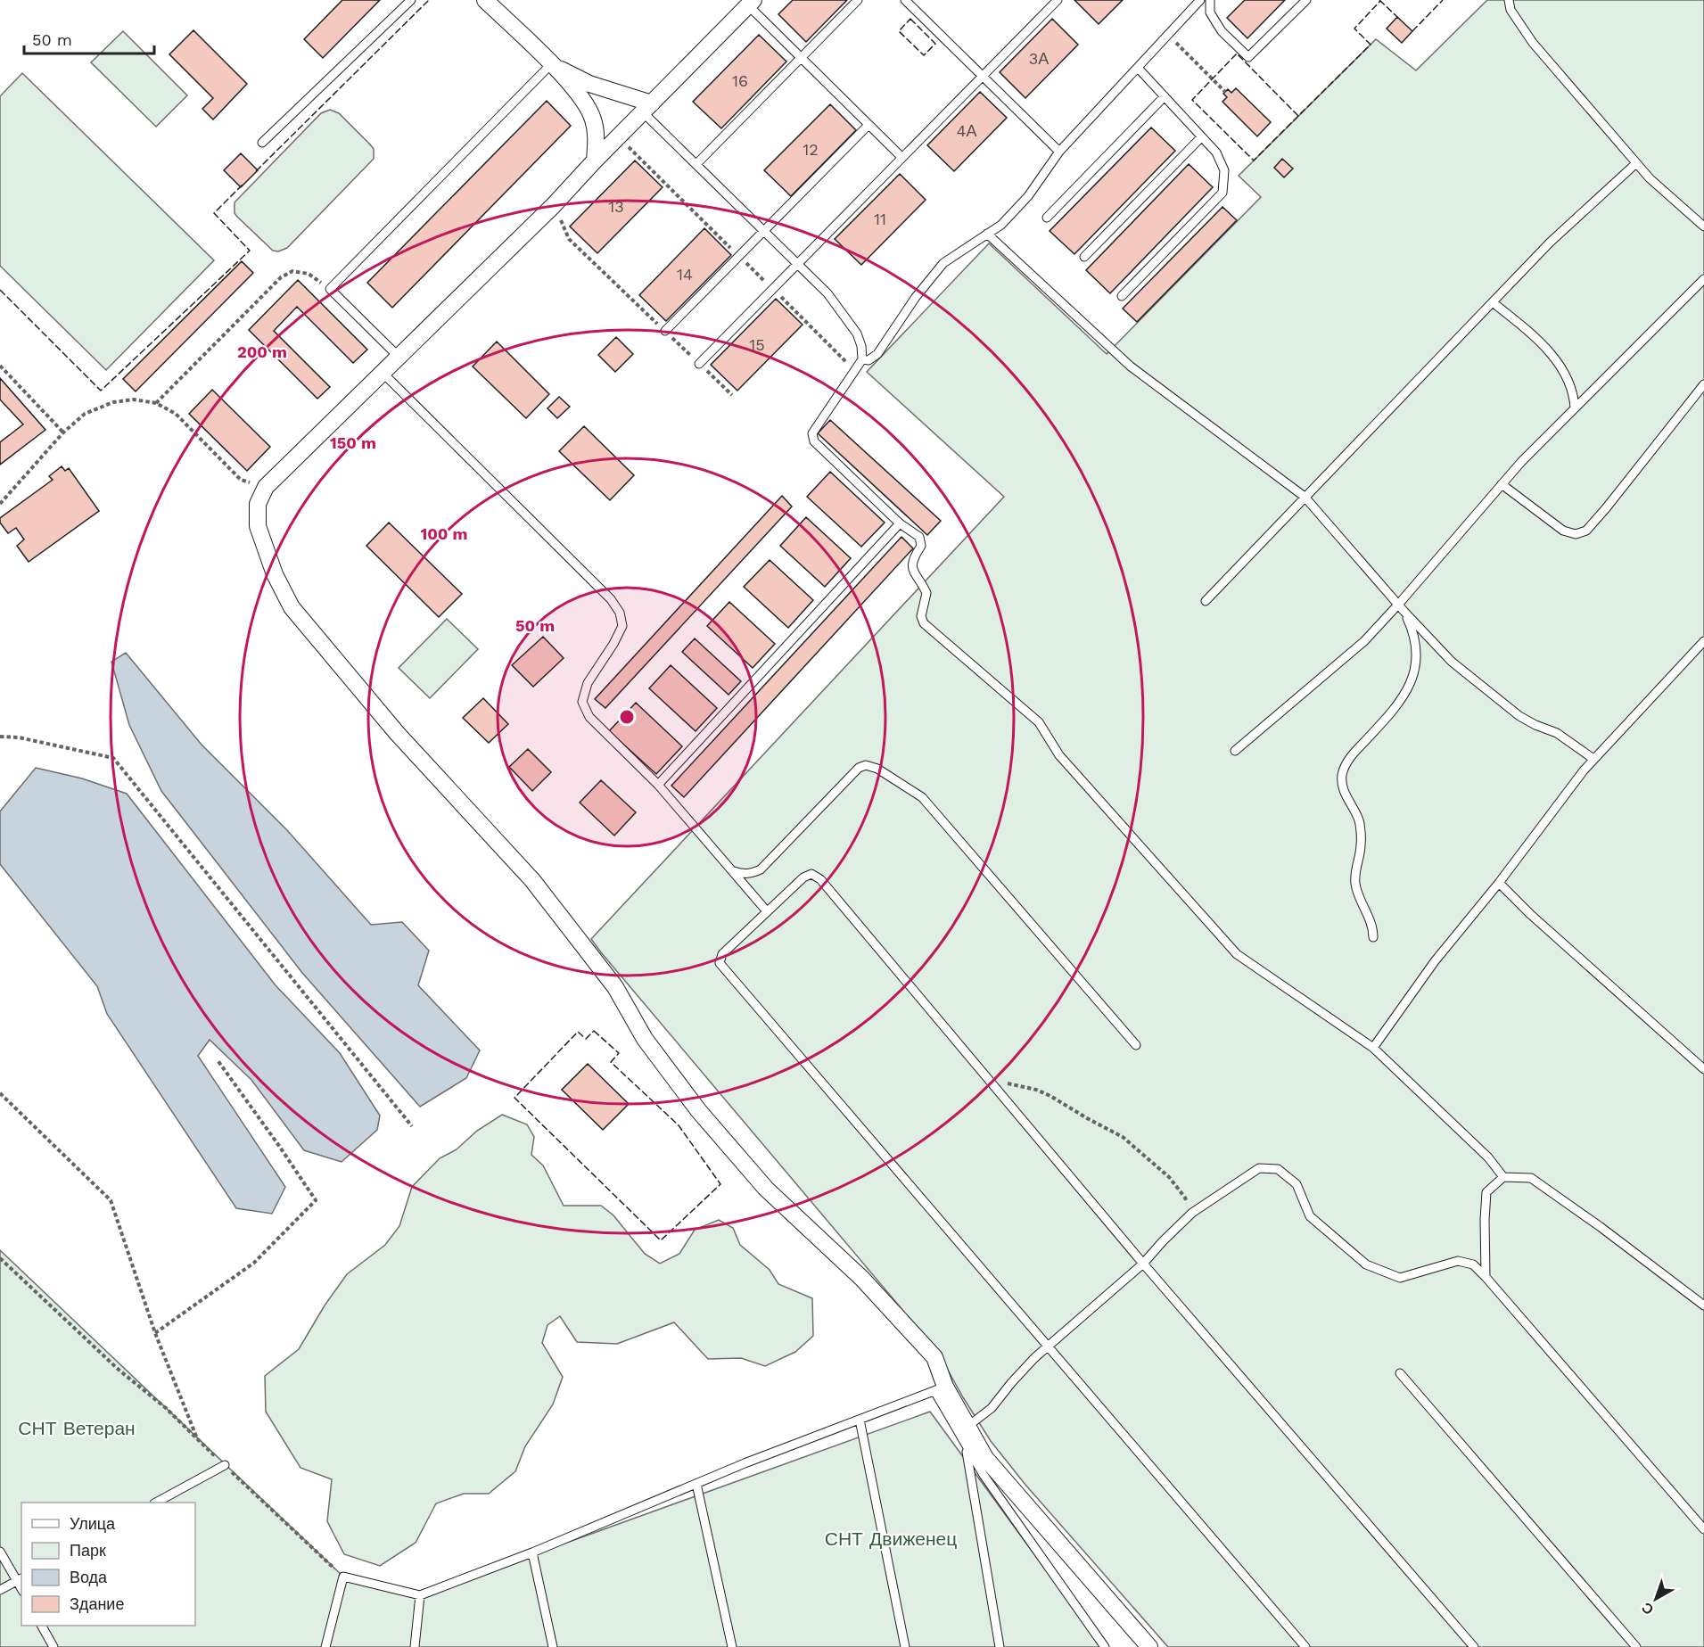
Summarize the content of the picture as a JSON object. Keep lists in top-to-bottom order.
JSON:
{
  "parks": ["СНТ Ветеран", "СНТ Движенец"],
  "house_numbers": [
    "3А",
    "16",
    "4А",
    "12",
    "13",
    "11",
    "14",
    "15"
  ],
  "legend": [
    "Улица",
    "Парк",
    "Вода",
    "Здание"
  ],
  "scale_bar": "50 m",
  "north": "bottom left",
  "rings": [
    "200 m",
    "150 m",
    "100 m",
    "50 m"
  ]
}
